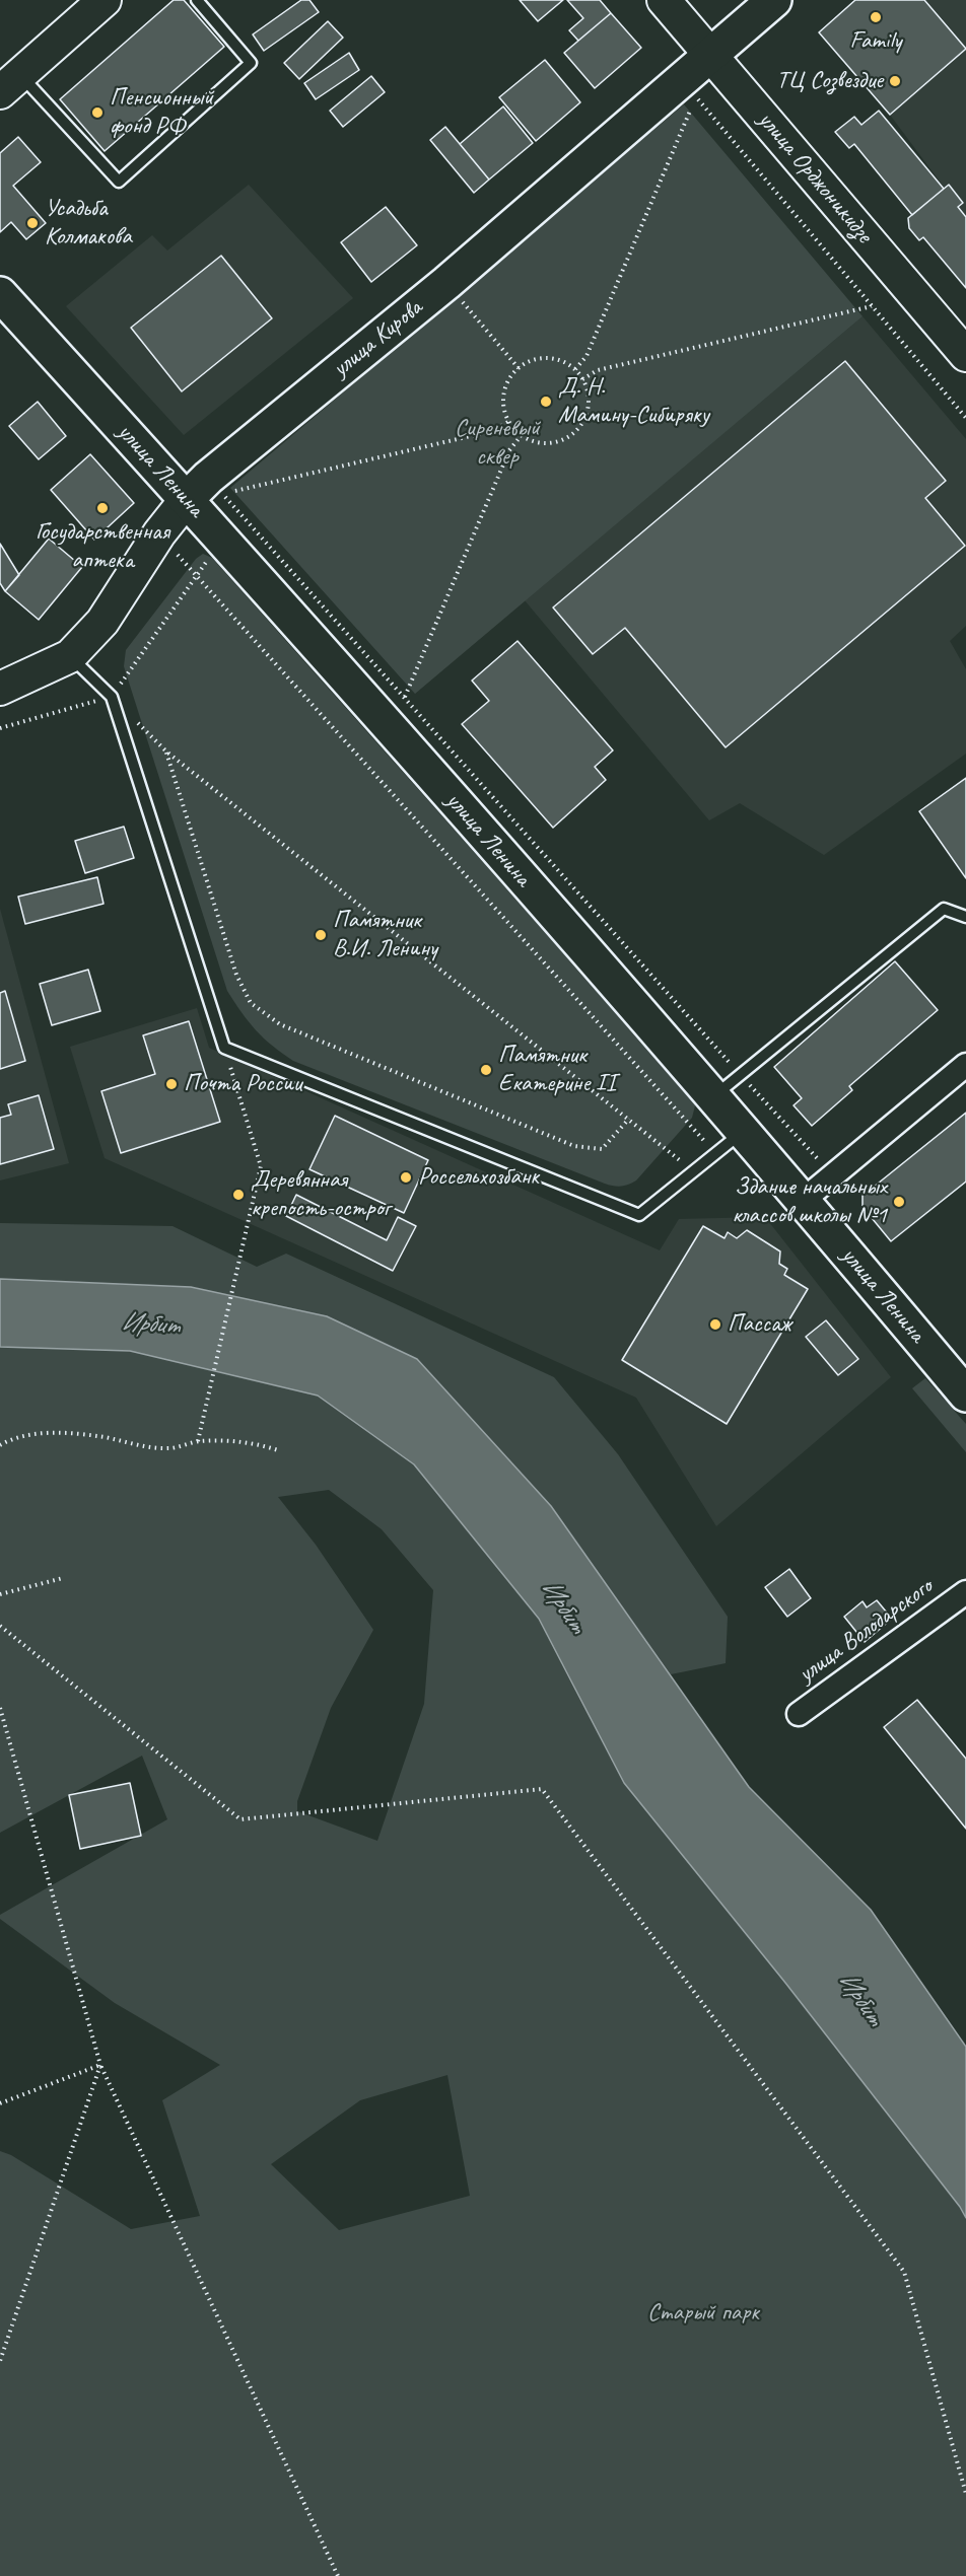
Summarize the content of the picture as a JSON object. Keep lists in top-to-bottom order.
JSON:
{
  "streets": {
    "main road": ["улица Кирова", "улица Ленина"],
    "street": ["улица Орджоникидзе", "улица Володарского"]
  },
  "crossings": [
    ["улица Орджоникидзе", "улица Кирова"],
    ["улица Кирова", "улица Ленина"]
  ],
  "water": ["Ирбит"],
  "parks": ["Сиреневый сквер", "Старый парк"],
  "places": [
    "Family",
    "ТЦ Созвездие",
    "Пенсионный фонд РФ",
    "Усадьба Колмакова",
    "Д. Н. Мамину-Сибиряку",
    "Государственная аптека",
    "Памятник В.И. Ленину",
    "Памятник Екатерине II",
    "Почта России",
    "Россельхозбанк",
    "Деревянная крепость-острог",
    "Здание начальных классов школы №1",
    "Пассаж"
  ]
}
